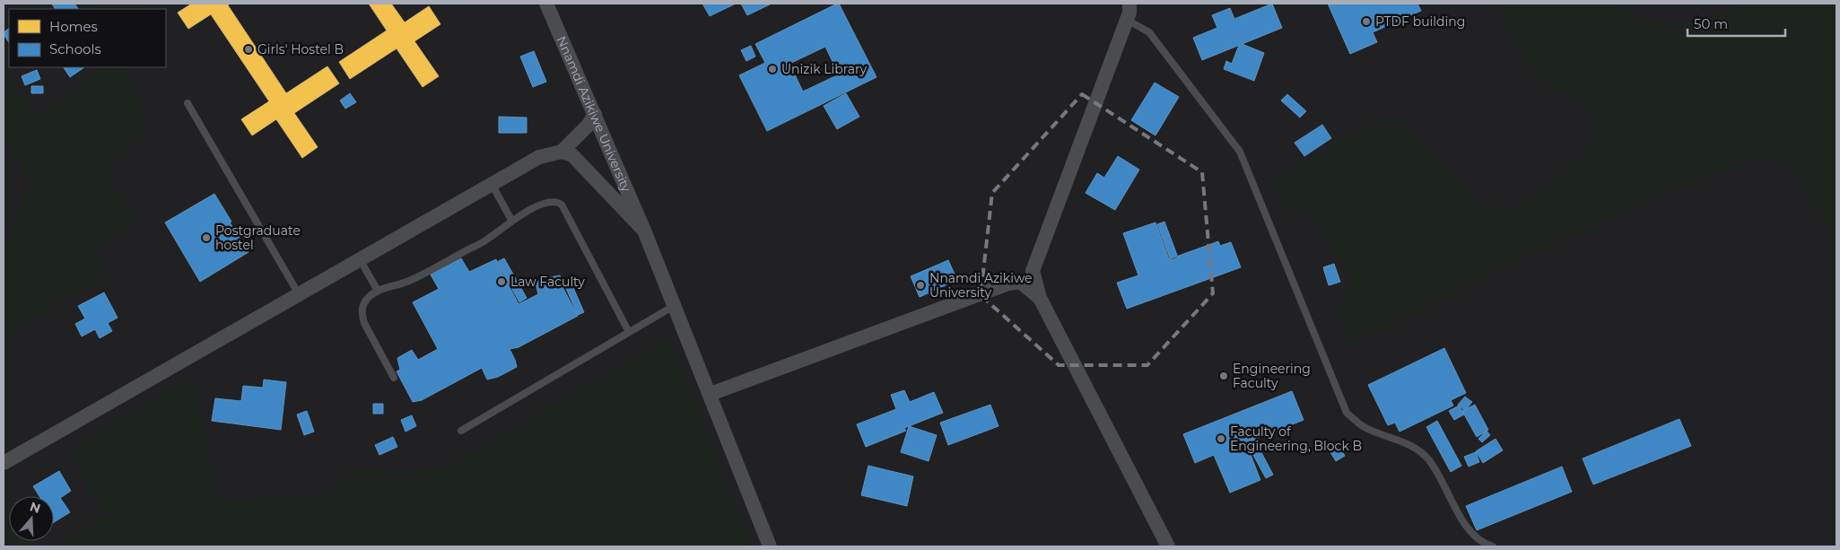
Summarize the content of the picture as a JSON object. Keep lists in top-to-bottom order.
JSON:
{
  "streets": {
    "street": ["Nnamdi Azikiwe University"]
  },
  "places": [
    "PTDF building",
    "Girls' Hostel B",
    "Unizik Library",
    "Postgraduate hostel",
    "Law Faculty",
    "Nnamdi Azikiwe University",
    "Engineering Faculty",
    "Faculty of Engineering, Block B"
  ],
  "legend": ["Homes", "Schools"],
  "scale_bar": "50 m",
  "north": "top"
}
